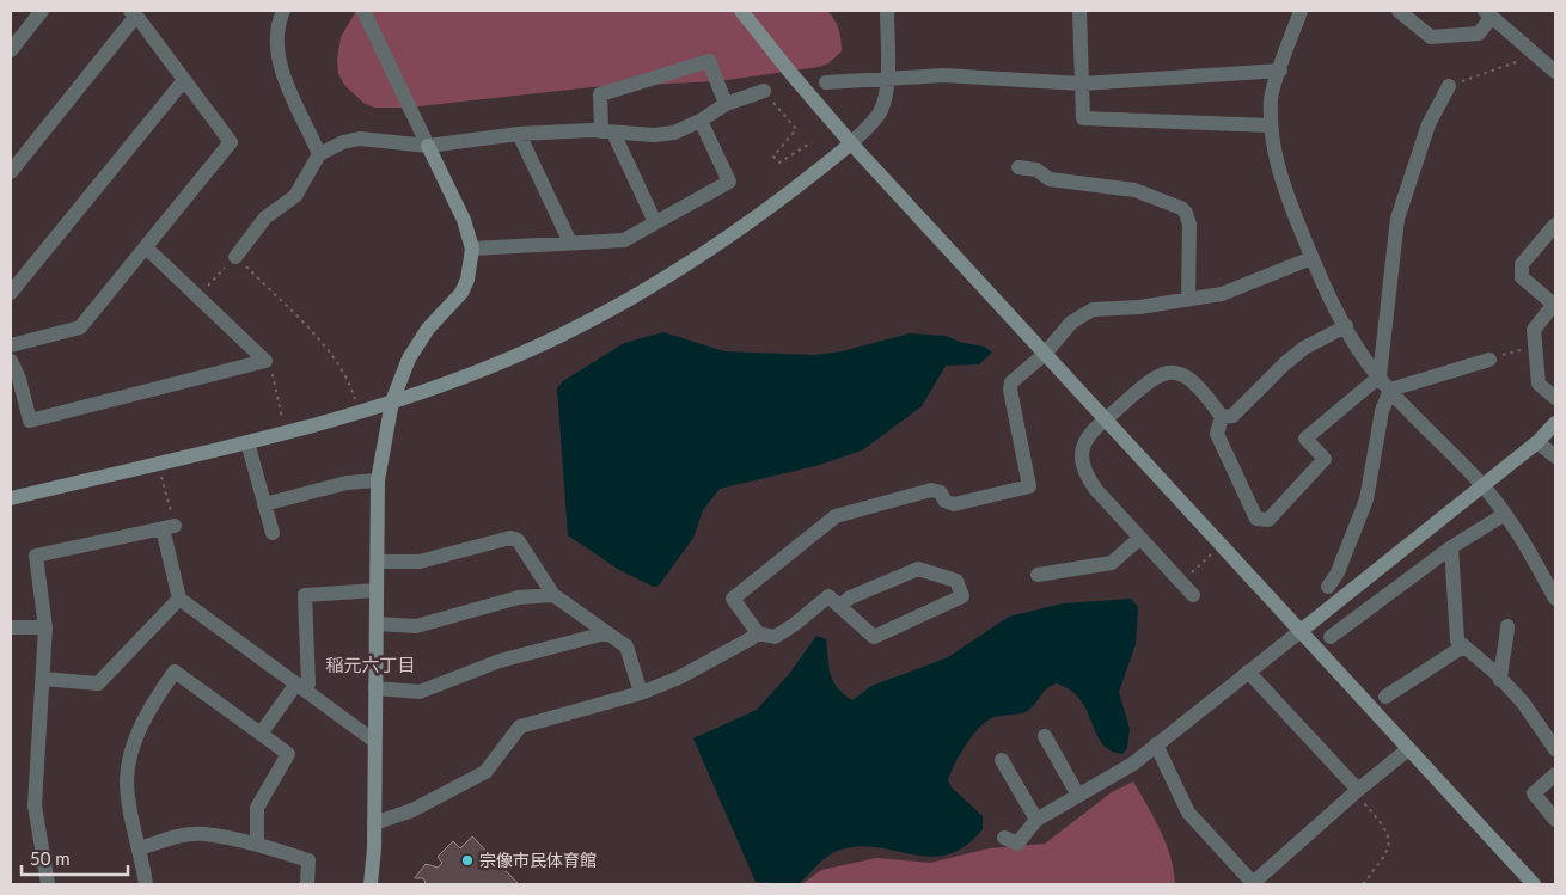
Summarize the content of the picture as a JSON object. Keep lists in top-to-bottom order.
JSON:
{
  "districts": ["稲元六丁目"],
  "places": ["宗像市民体育館"],
  "scale_bar": "50 m"
}
